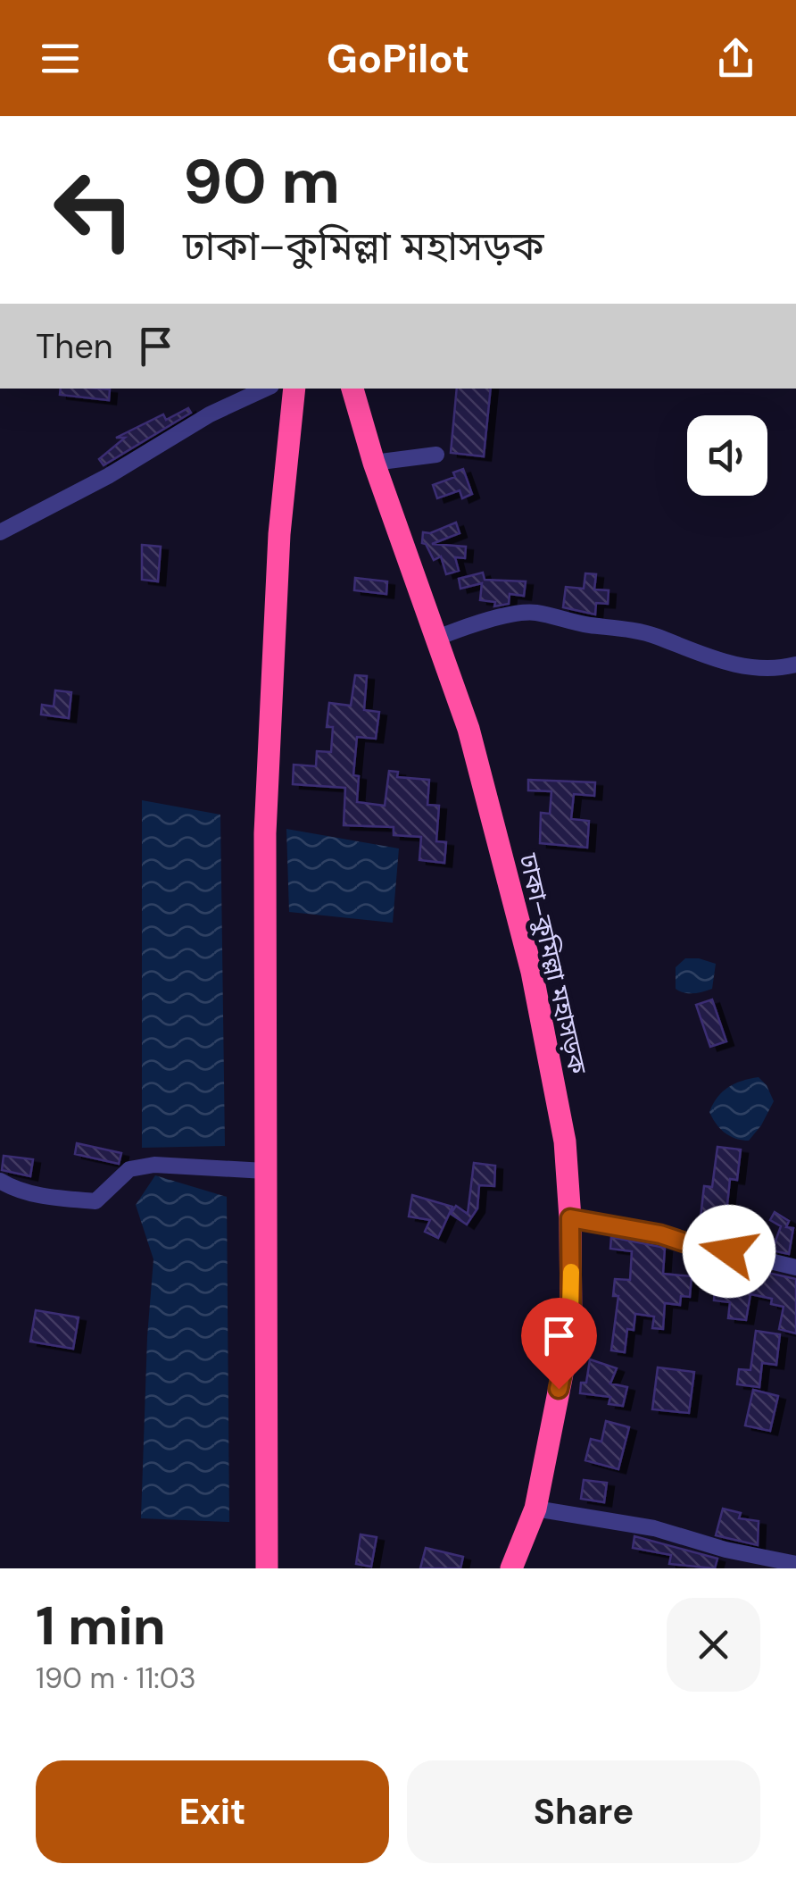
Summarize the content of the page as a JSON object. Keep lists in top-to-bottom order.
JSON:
{
  "streets": {
    "highway": ["ঢাকা–কুমিল্লা মহাসড়ক"]
  },
  "page": {
    "header": "GoPilot",
    "turn": ["90 m", "ঢাকা–কুমিল্লা মহাসড়ক"],
    "then": "Then",
    "heading": ["1 min", "190 m · 11:03"],
    "buttons": ["Exit", "Share"]
  }
}
